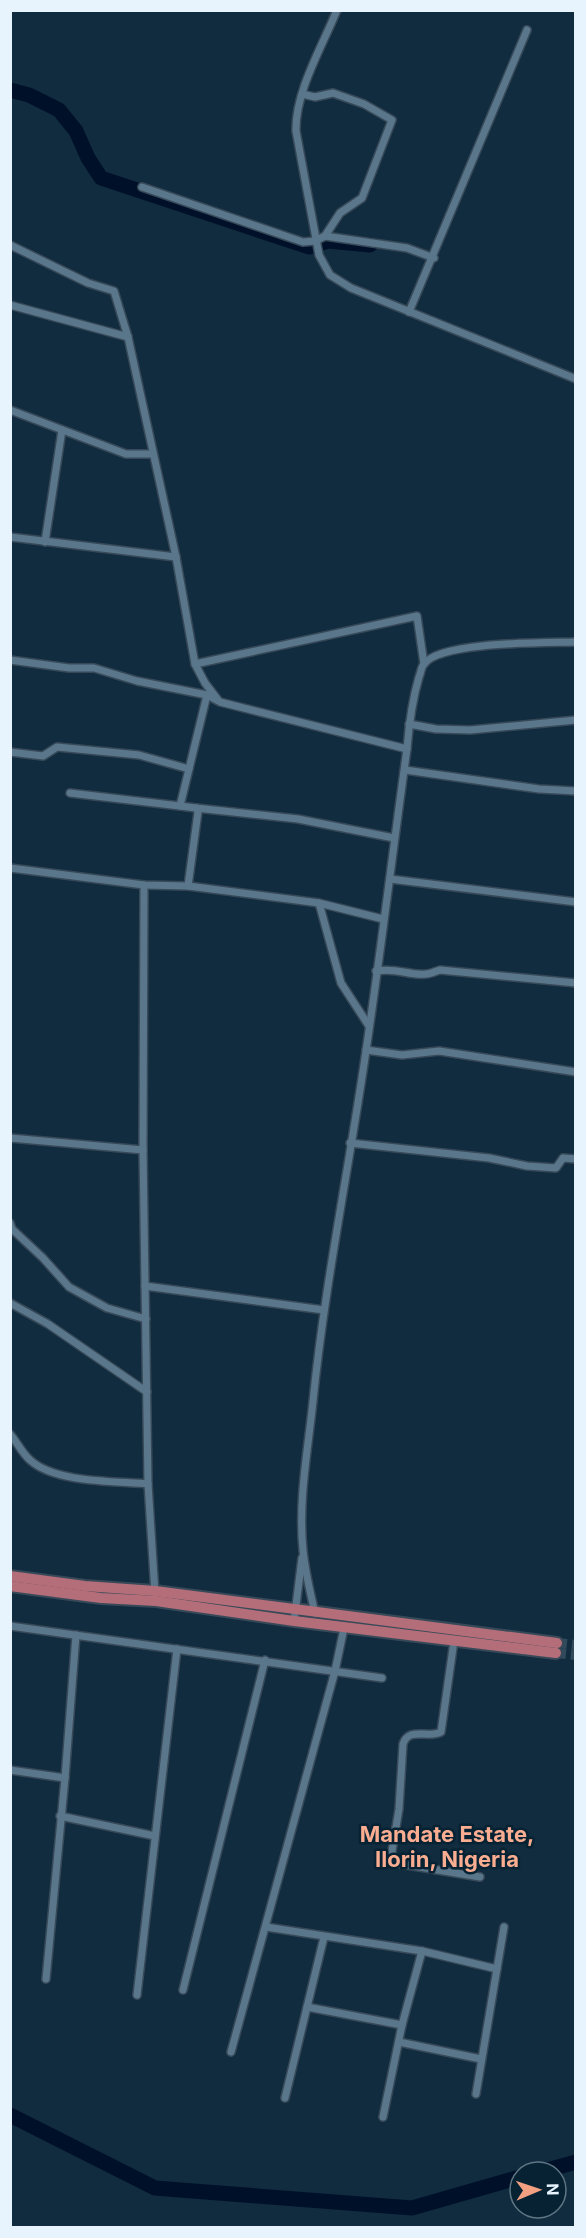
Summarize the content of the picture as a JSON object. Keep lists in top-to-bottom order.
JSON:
{
  "districts": ["Mandate Estate, Ilorin, Nigeria"],
  "north": "right"
}
